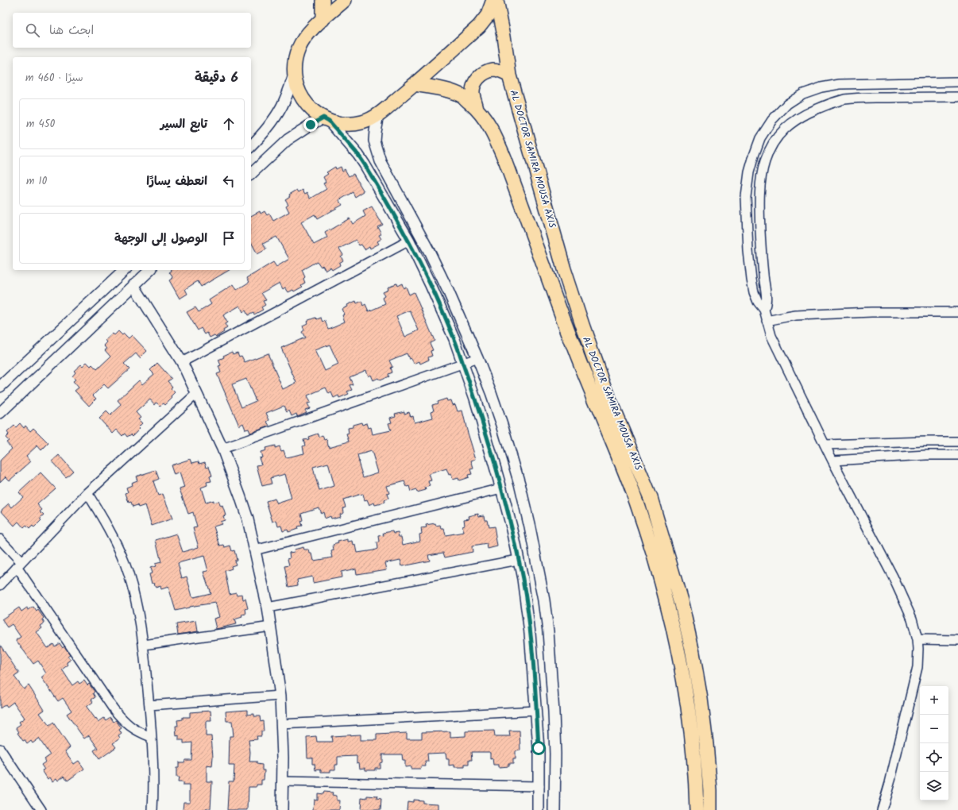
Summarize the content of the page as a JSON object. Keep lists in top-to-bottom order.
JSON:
{
  "streets": {
    "main road": ["AL DOCTOR SAMIRA MOUSA AXIS"]
  },
  "page": {
    "search": "ابحث هنا",
    "heading": ["6 دقيقة", "سيرًا · 460 m"],
    "list": [
      ["تابع السير", "450 m"],
      ["انعطف يسارًا", "10 m"],
      "الوصول إلى الوجهة"
    ],
    "map_buttons": ["+", "−"]
  }
}
